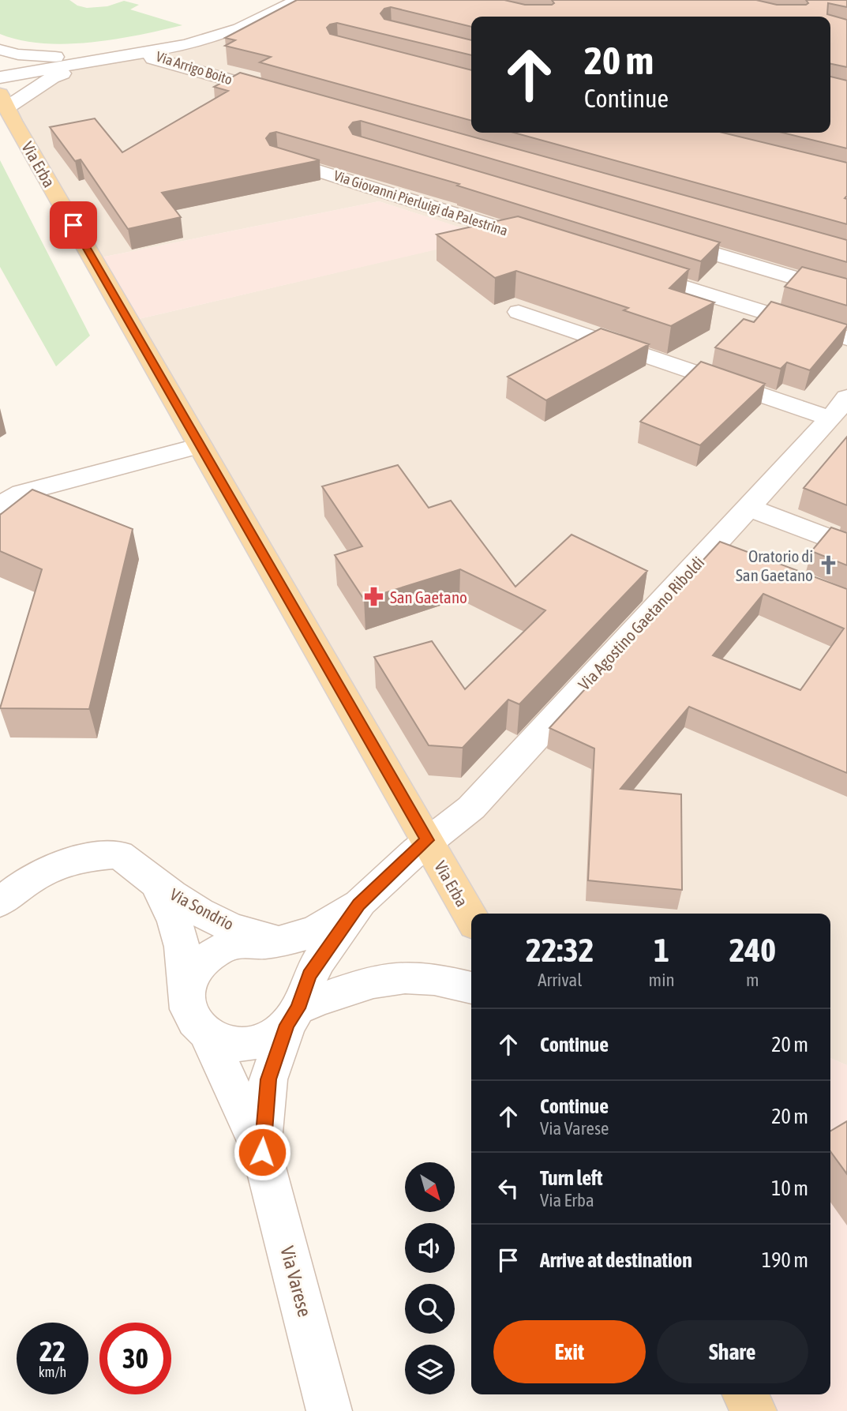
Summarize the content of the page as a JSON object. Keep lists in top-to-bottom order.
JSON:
{
  "streets": {
    "main road": ["Via Erba"],
    "street": [
      "Via Arrigo Boito",
      "Via Giovanni Pierluigi da Palestrina",
      "Via Agostino Gaetano Riboldi",
      "Via Sondrio",
      "Via Varese"
    ]
  },
  "crossings": [
    ["Via Erba", "Via Agostino Gaetano Riboldi"],
    ["Via Sondrio", "Via Varese"]
  ],
  "places": {
    "church": ["Oratorio di San Gaetano"],
    "pharmacy": ["San Gaetano"]
  },
  "north": "bottom right",
  "page": {
    "turn": ["20 m", "Continue"],
    "eta": [
      "22:32",
      "Arrival",
      "1",
      "min",
      "240",
      "m"
    ],
    "list": [
      {
        "name": "Continue",
        "value": "20 m"
      },
      {
        "name": "Continue",
        "note": "Via Varese",
        "value": "20 m"
      },
      {
        "name": "Turn left",
        "note": "Via Erba",
        "value": "10 m"
      },
      {
        "name": "Arrive at destination",
        "value": "190 m"
      }
    ],
    "buttons": ["Exit", "Share"],
    "speed": "22 km/h",
    "limit": "30"
  }
}
